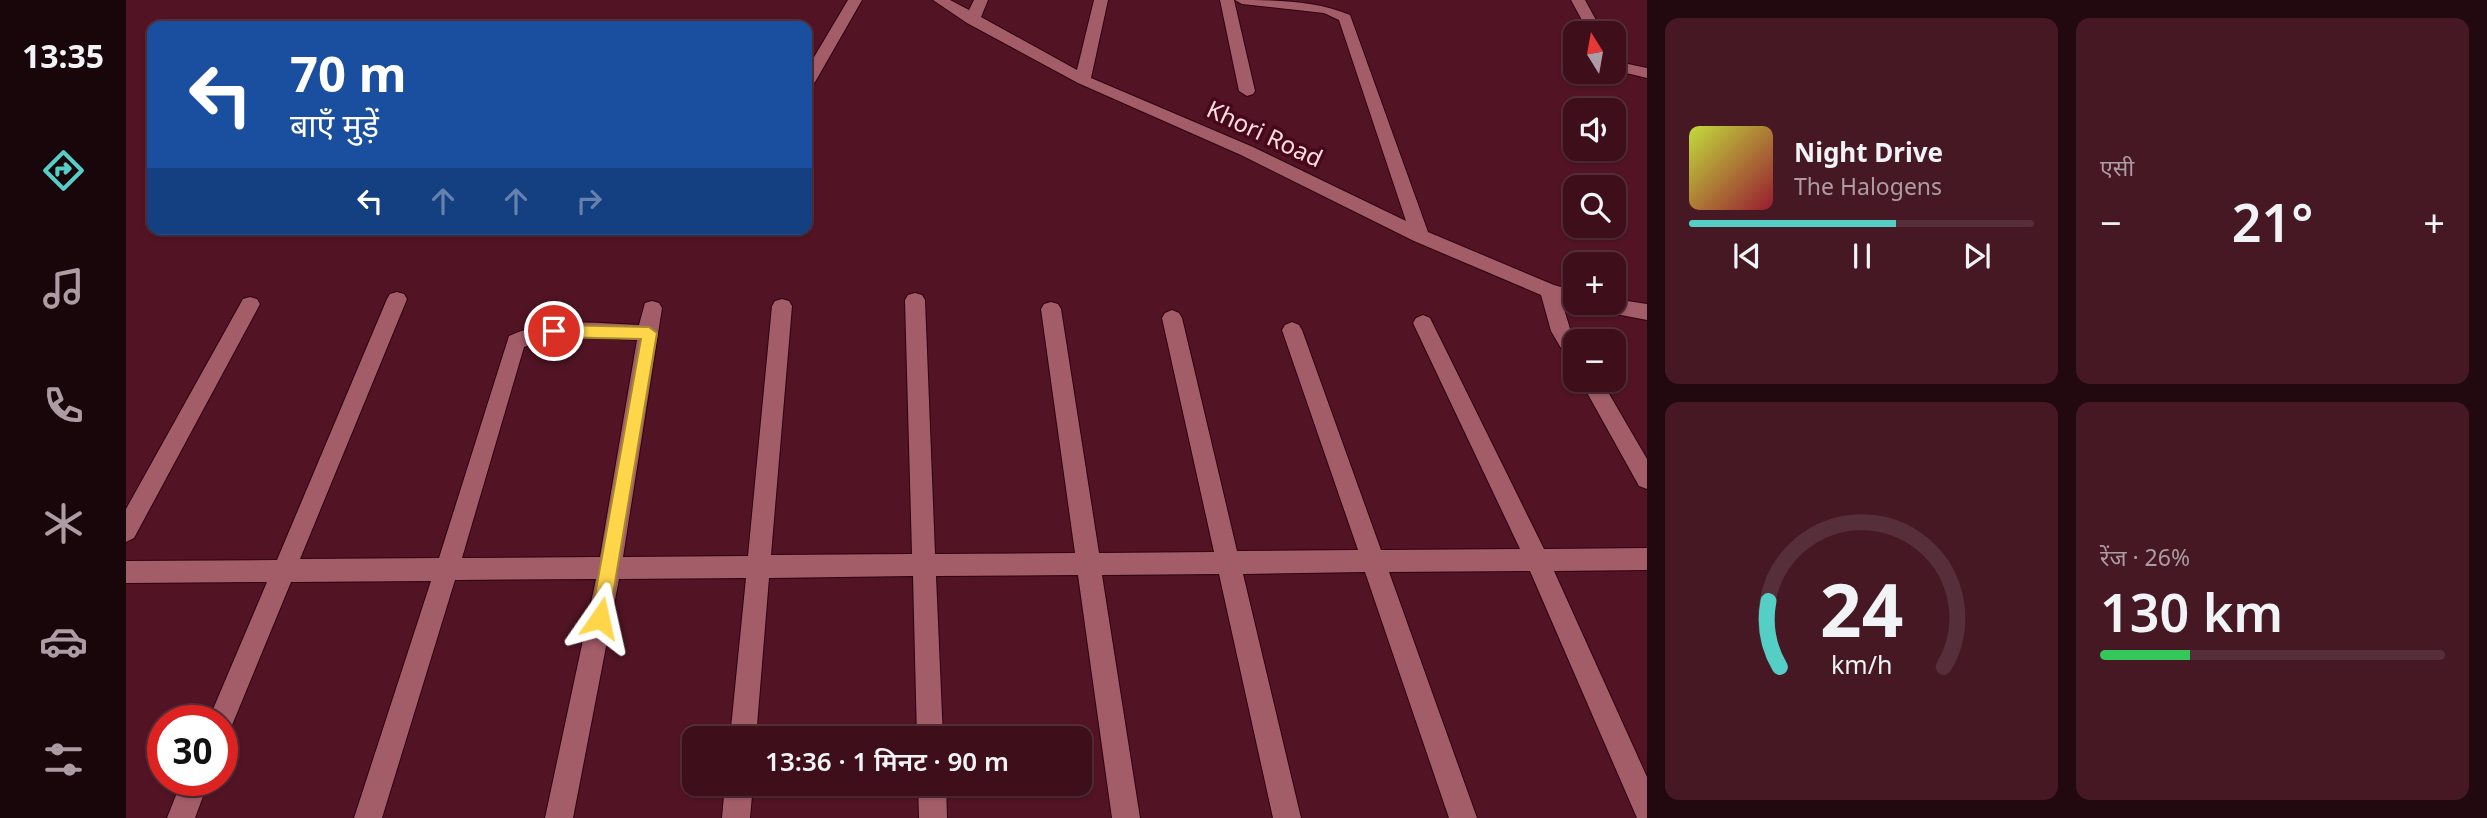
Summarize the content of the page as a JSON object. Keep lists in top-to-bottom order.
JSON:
{
  "streets": {
    "street": ["Khori Road"]
  },
  "north": "top",
  "page": {
    "tabs": "13:35",
    "tile": [
      "एसी",
      ["रेंज · 26%", "130 km"]
    ],
    "map_buttons": ["+", "−"],
    "turn": ["70 m", "बाएँ मुड़ें"],
    "song": ["Night Drive", "The Halogens"],
    "heat": ["−", "21°", "+"],
    "limit": "30",
    "trip": "13:36 · 1 मिनट · 90 m",
    "gauge": ["24", "km/h"]
  }
}
